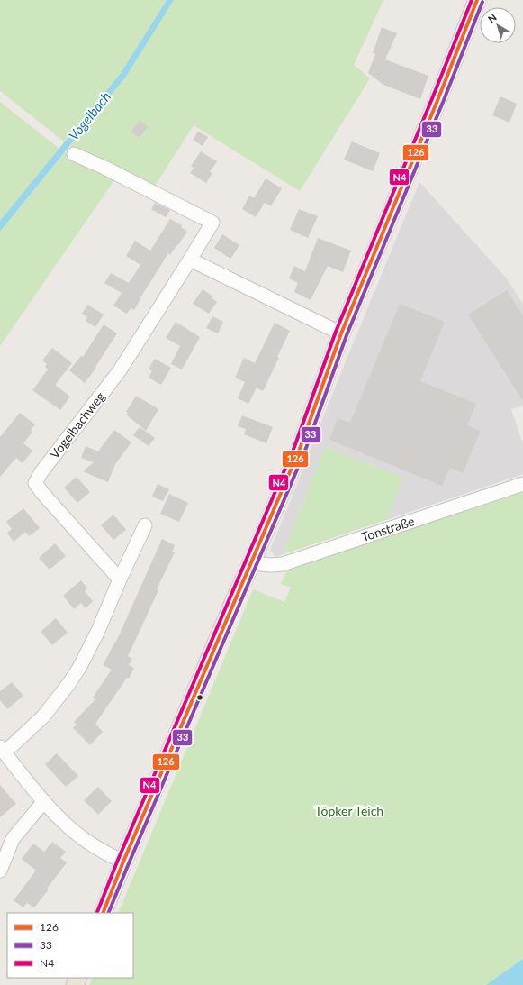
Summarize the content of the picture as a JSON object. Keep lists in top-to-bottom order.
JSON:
{
  "streets": {
    "street": ["Vogelbachweg", "Tonstraße"]
  },
  "water": ["Vogelbach"],
  "parks": ["Töpker Teich"],
  "lines": ["transit line 126", "transit line N4", "transit line 33"],
  "legend": ["126", "33", "N4"],
  "north": "top left"
}
